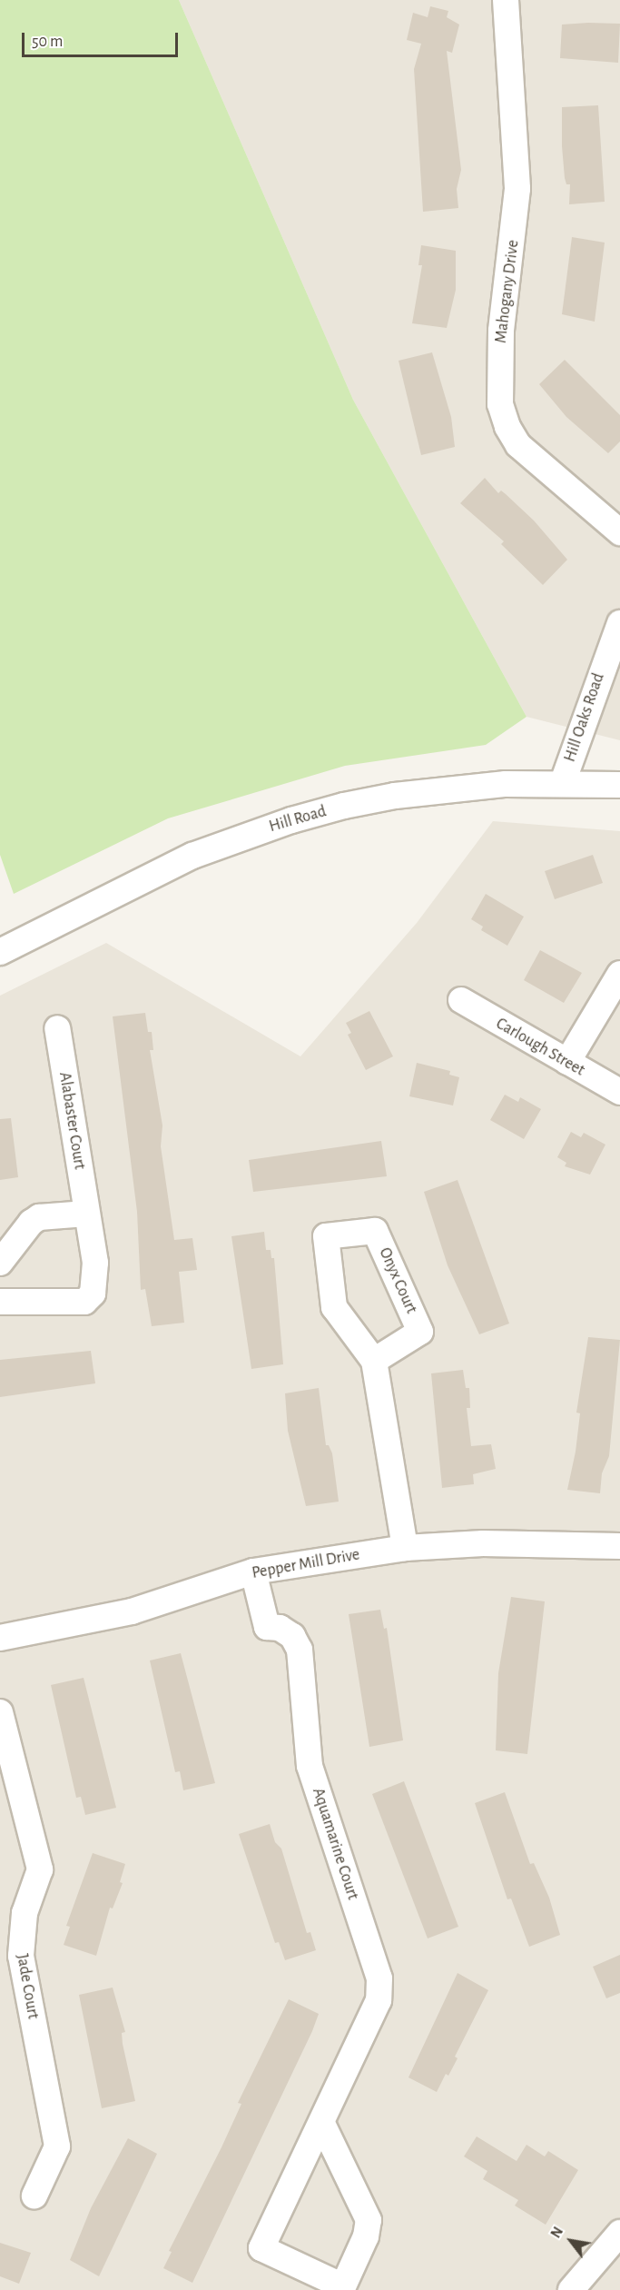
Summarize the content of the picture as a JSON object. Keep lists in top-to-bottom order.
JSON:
{
  "streets": {
    "street": [
      "Mahogany Drive",
      "Hill Oaks Road",
      "Hill Road",
      "Carlough Street",
      "Alabaster Court",
      "Onyx Court",
      "Pepper Mill Drive",
      "Aquamarine Court",
      "Jade Court"
    ]
  },
  "crossings": [
    ["Hill Oaks Road", "Hill Road"],
    ["Onyx Court", "Pepper Mill Drive"],
    ["Pepper Mill Drive", "Aquamarine Court"]
  ],
  "scale_bar": "50 m",
  "north": "top left"
}
